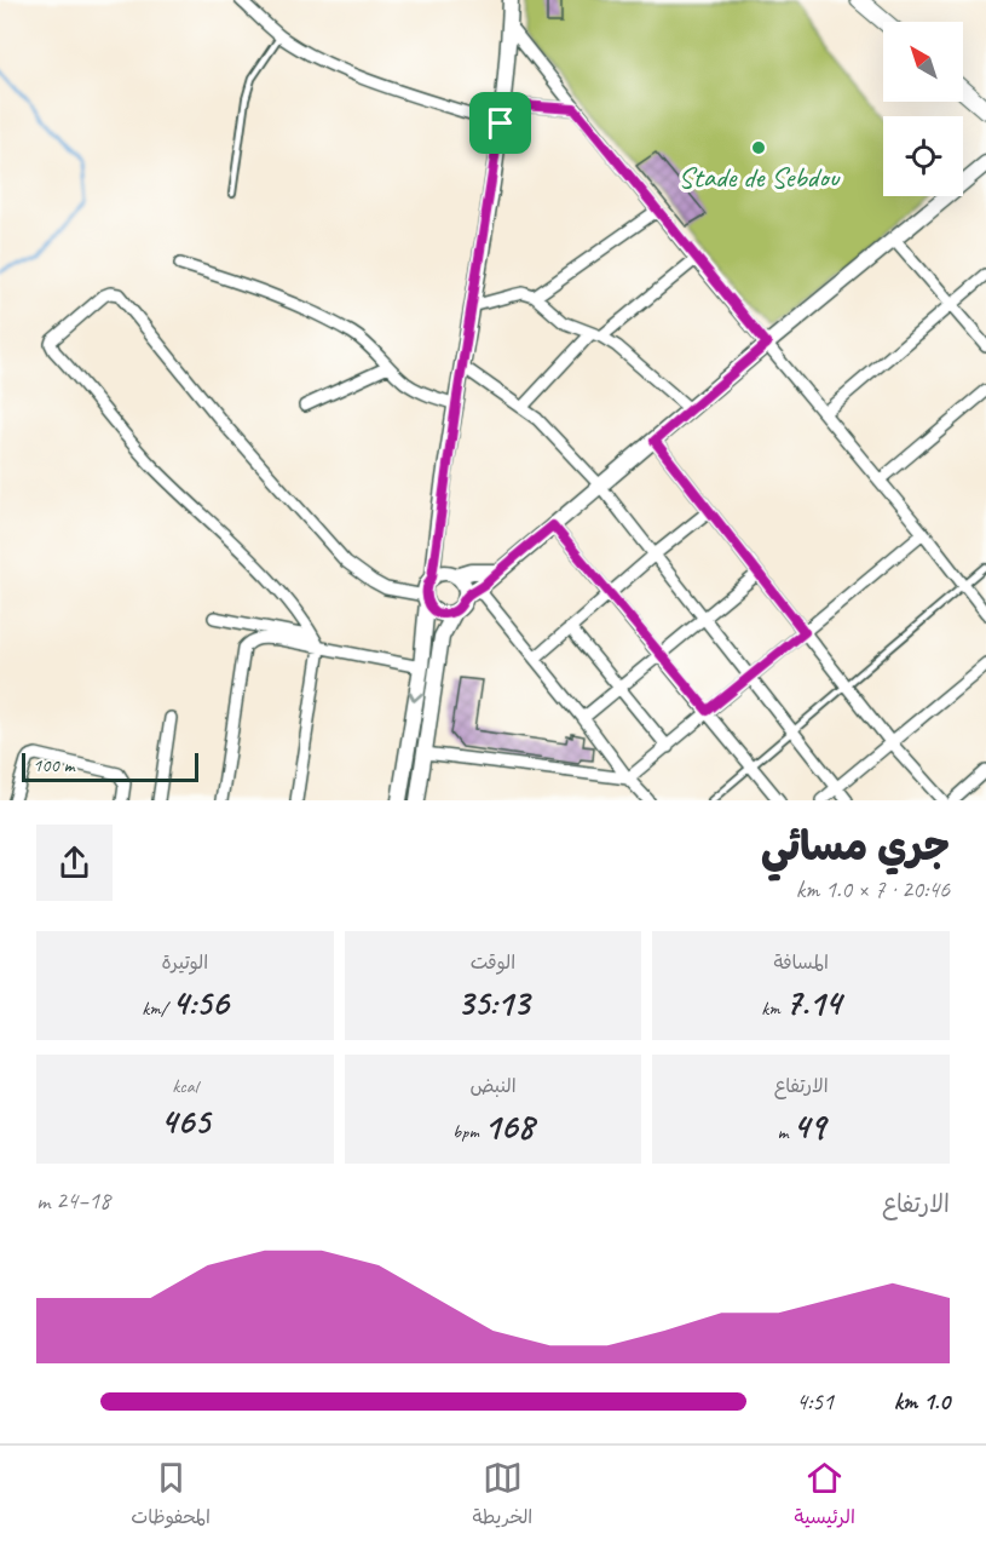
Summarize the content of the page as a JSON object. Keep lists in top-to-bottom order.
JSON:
{
  "places": ["Stade de Sebdou"],
  "scale_bar": "100 m",
  "north": "top left",
  "page": {
    "scale": "100 m",
    "heading": ["جري مسائي", "20:46 · 7 × 1.0 km"],
    "stats": [
      ["المسافة", "7.14 km"],
      ["الوقت", "35:13"],
      ["الوتيرة", "4:56 /km"],
      ["الارتفاع", "49 m"],
      ["النبض", "168 bpm"],
      ["kcal", "465"]
    ],
    "chart": ["الارتفاع", "18–24 m"],
    "list": [
      {
        "name": "1.0 km",
        "note": "4:51"
      }
    ],
    "tabs": ["الرئيسية", "الخريطة", "المحفوظات"]
  }
}
